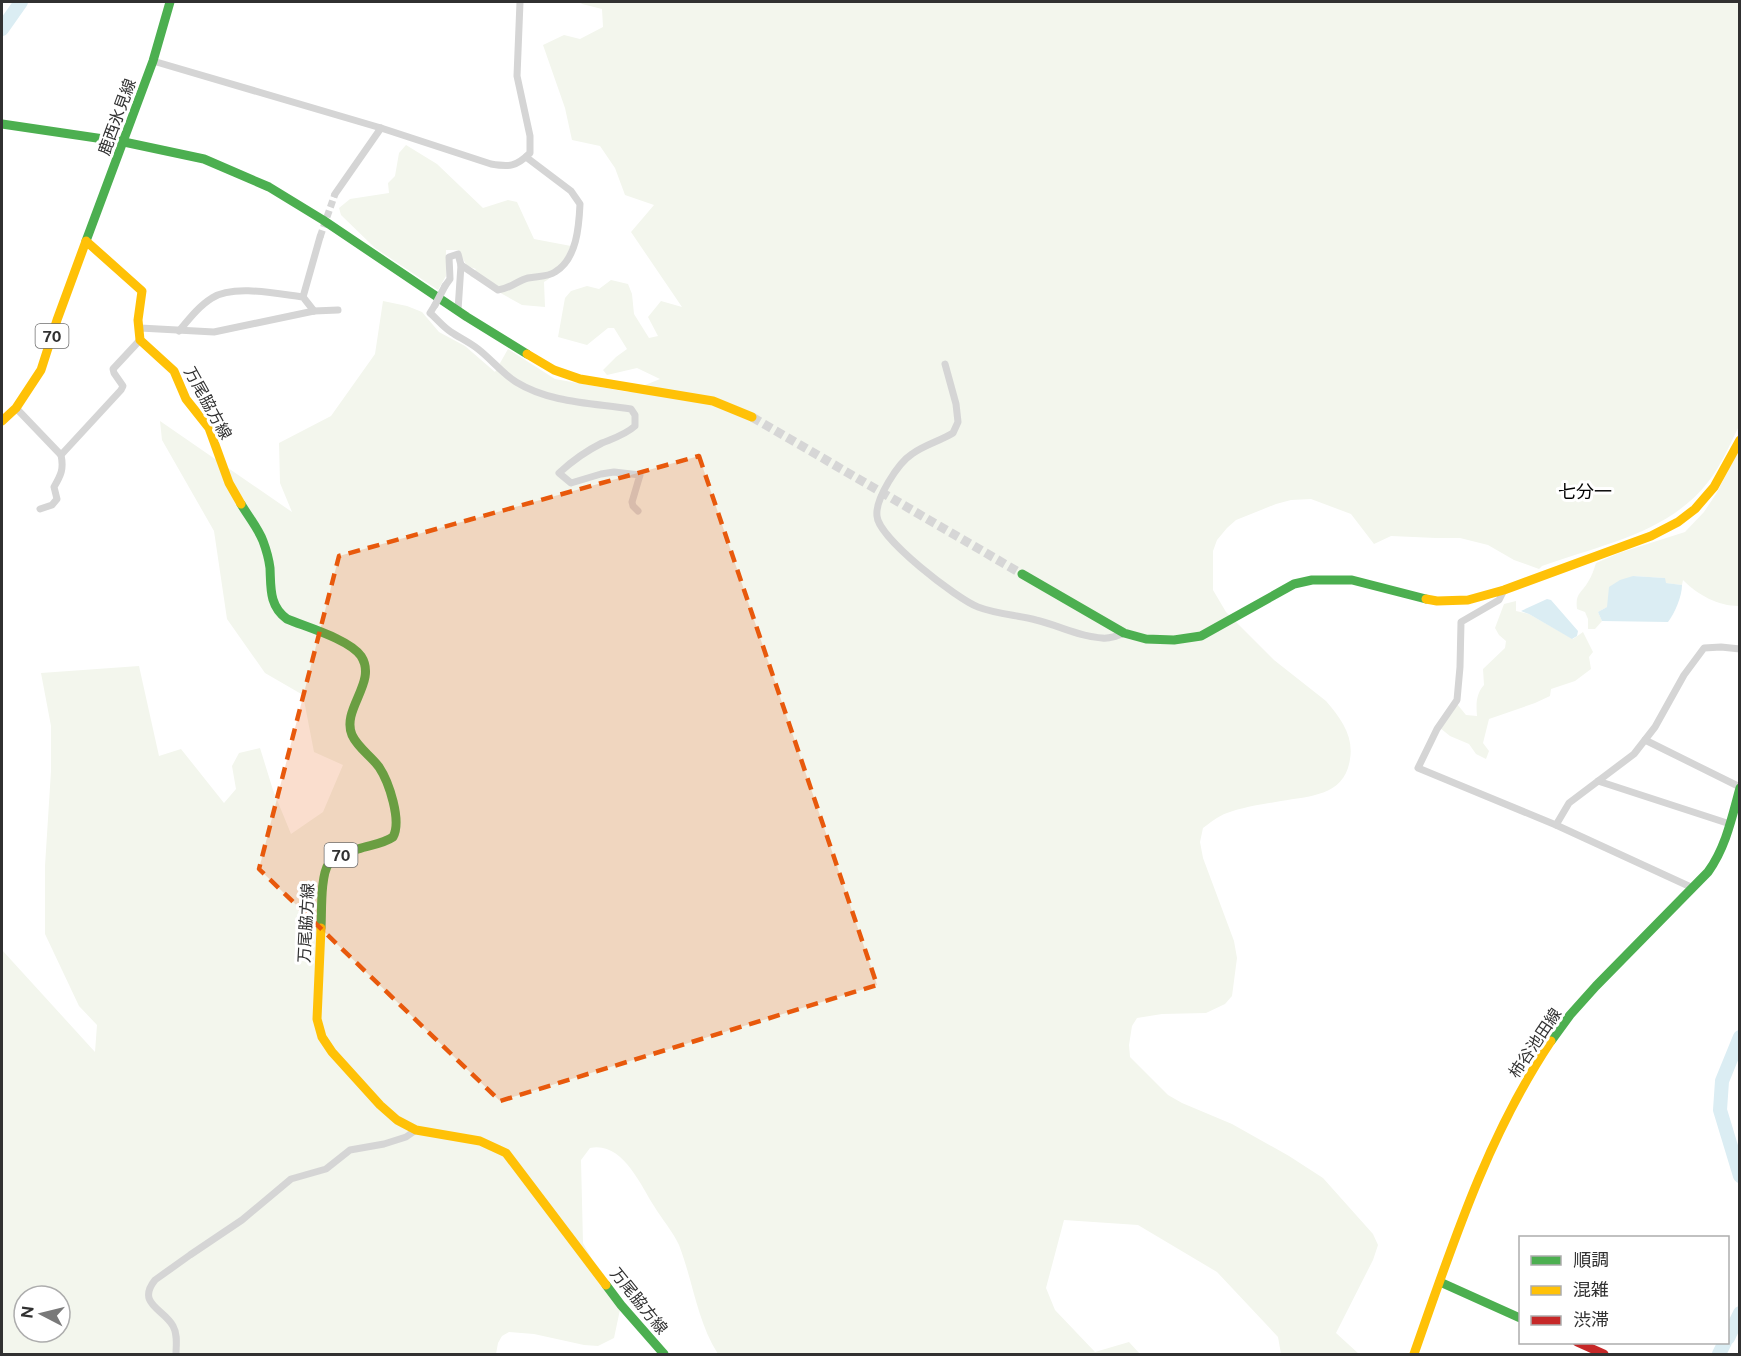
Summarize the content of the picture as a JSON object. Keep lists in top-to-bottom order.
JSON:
{
  "streets": {
    "main road": [
      "鹿西氷見線",
      "70",
      "万尾脇方線",
      "柿谷池田線"
    ]
  },
  "crossings": [
    ["鹿西氷見線", "70"]
  ],
  "districts": ["七分一"],
  "legend": ["順調", "混雑", "渋滞"],
  "north": "left"
}
